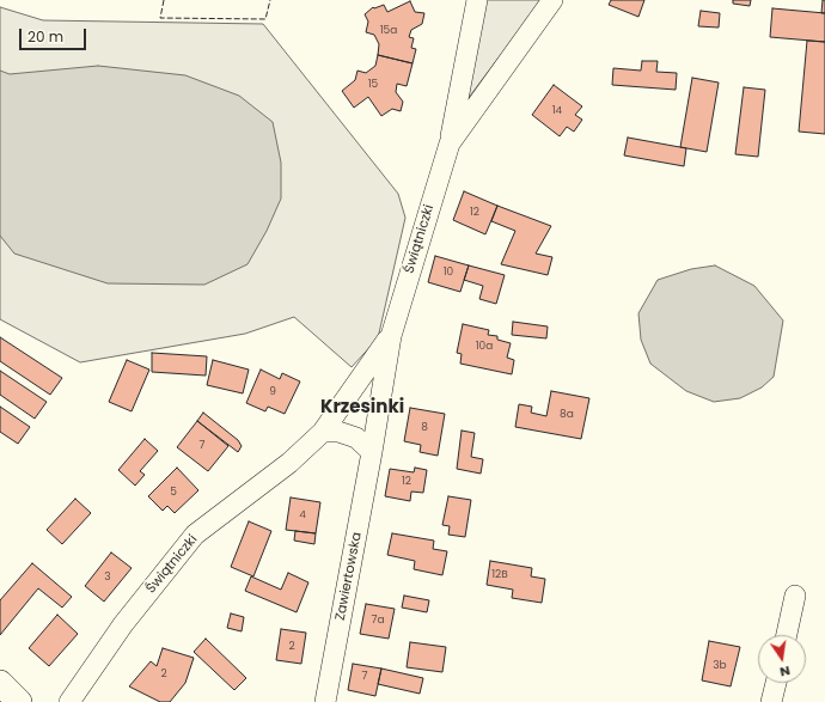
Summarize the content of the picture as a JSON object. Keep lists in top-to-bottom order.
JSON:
{
  "streets": {
    "street": ["Świątniczki", "Zawiertowska"]
  },
  "crossings": [
    ["Świątniczki", "Zawiertowska"]
  ],
  "districts": ["Krzesinki"],
  "house_numbers": [
    "15a",
    "15",
    "14",
    "12",
    "10",
    "10a",
    "9",
    "8a",
    "8",
    "7",
    "12",
    "5",
    "4",
    "12B",
    "3",
    "7a",
    "2",
    "3b",
    "2",
    "7"
  ],
  "scale_bar": "20 m",
  "north": "bottom"
}
